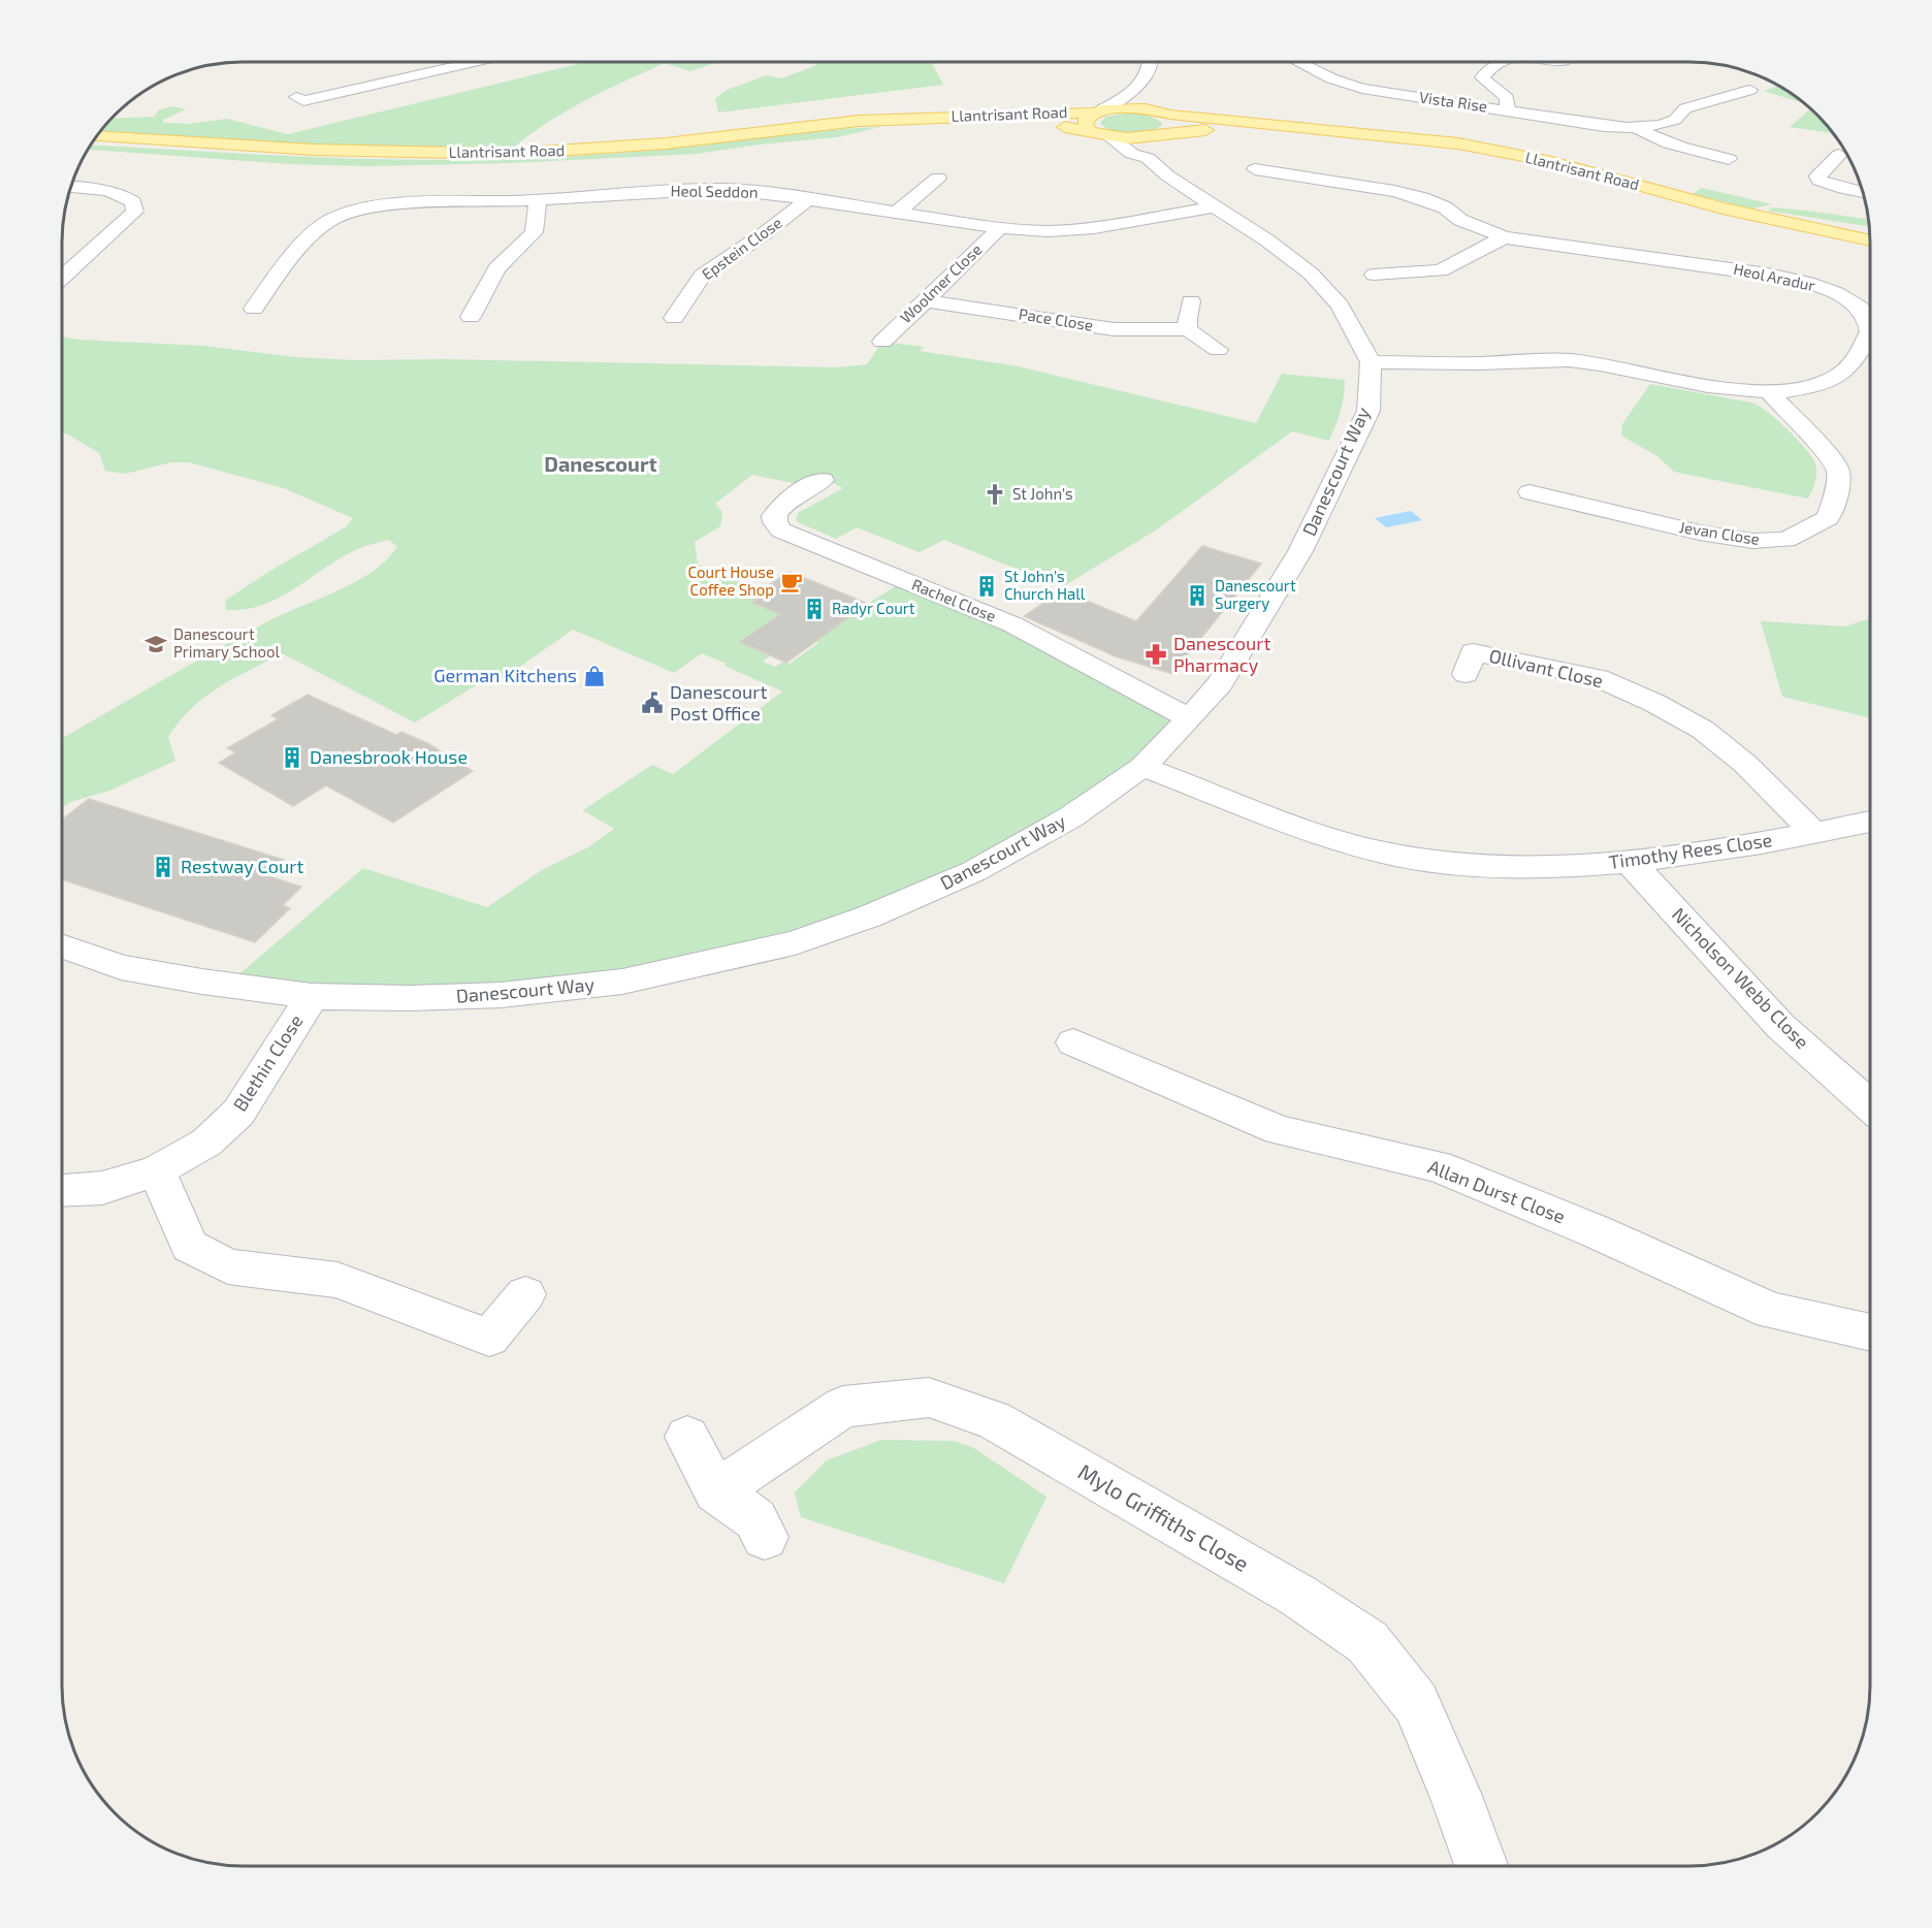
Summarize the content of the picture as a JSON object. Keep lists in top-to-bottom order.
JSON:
{
  "streets": {
    "main road": ["Llantrisant Road"],
    "street": [
      "Vista Rise",
      "Heol Seddon",
      "Epstein Close",
      "Heol Aradur",
      "Woolmer Close",
      "Pace Close",
      "Danescourt Way",
      "Jevan Close",
      "Rachel Close",
      "Ollivant Close",
      "Timothy Rees Close",
      "Nicholson Webb Close",
      "Blethin Close",
      "Allan Durst Close",
      "Mylo Griffiths Close"
    ]
  },
  "crossings": [
    ["Heol Seddon", "Epstein Close"],
    ["Heol Seddon", "Woolmer Close"],
    ["Heol Aradur", "Danescourt Way"],
    ["Heol Aradur", "Jevan Close"],
    ["Woolmer Close", "Pace Close"],
    ["Danescourt Way", "Rachel Close"],
    ["Danescourt Way", "Timothy Rees Close"],
    ["Danescourt Way", "Blethin Close"],
    ["Ollivant Close", "Timothy Rees Close"],
    ["Timothy Rees Close", "Nicholson Webb Close"]
  ],
  "districts": ["Danescourt"],
  "places": {
    "church": ["St John's"],
    "cafe": ["Court House Coffee Shop"],
    "building": [
      "St John's Church Hall",
      "Danescourt Surgery",
      "Radyr Court",
      "Danesbrook House",
      "Restway Court"
    ],
    "school or university": ["Danescourt Primary School"],
    "pharmacy": ["Danescourt Pharmacy"],
    "shop": ["German Kitchens"],
    "public building": ["Danescourt Post Office"]
  }
}
